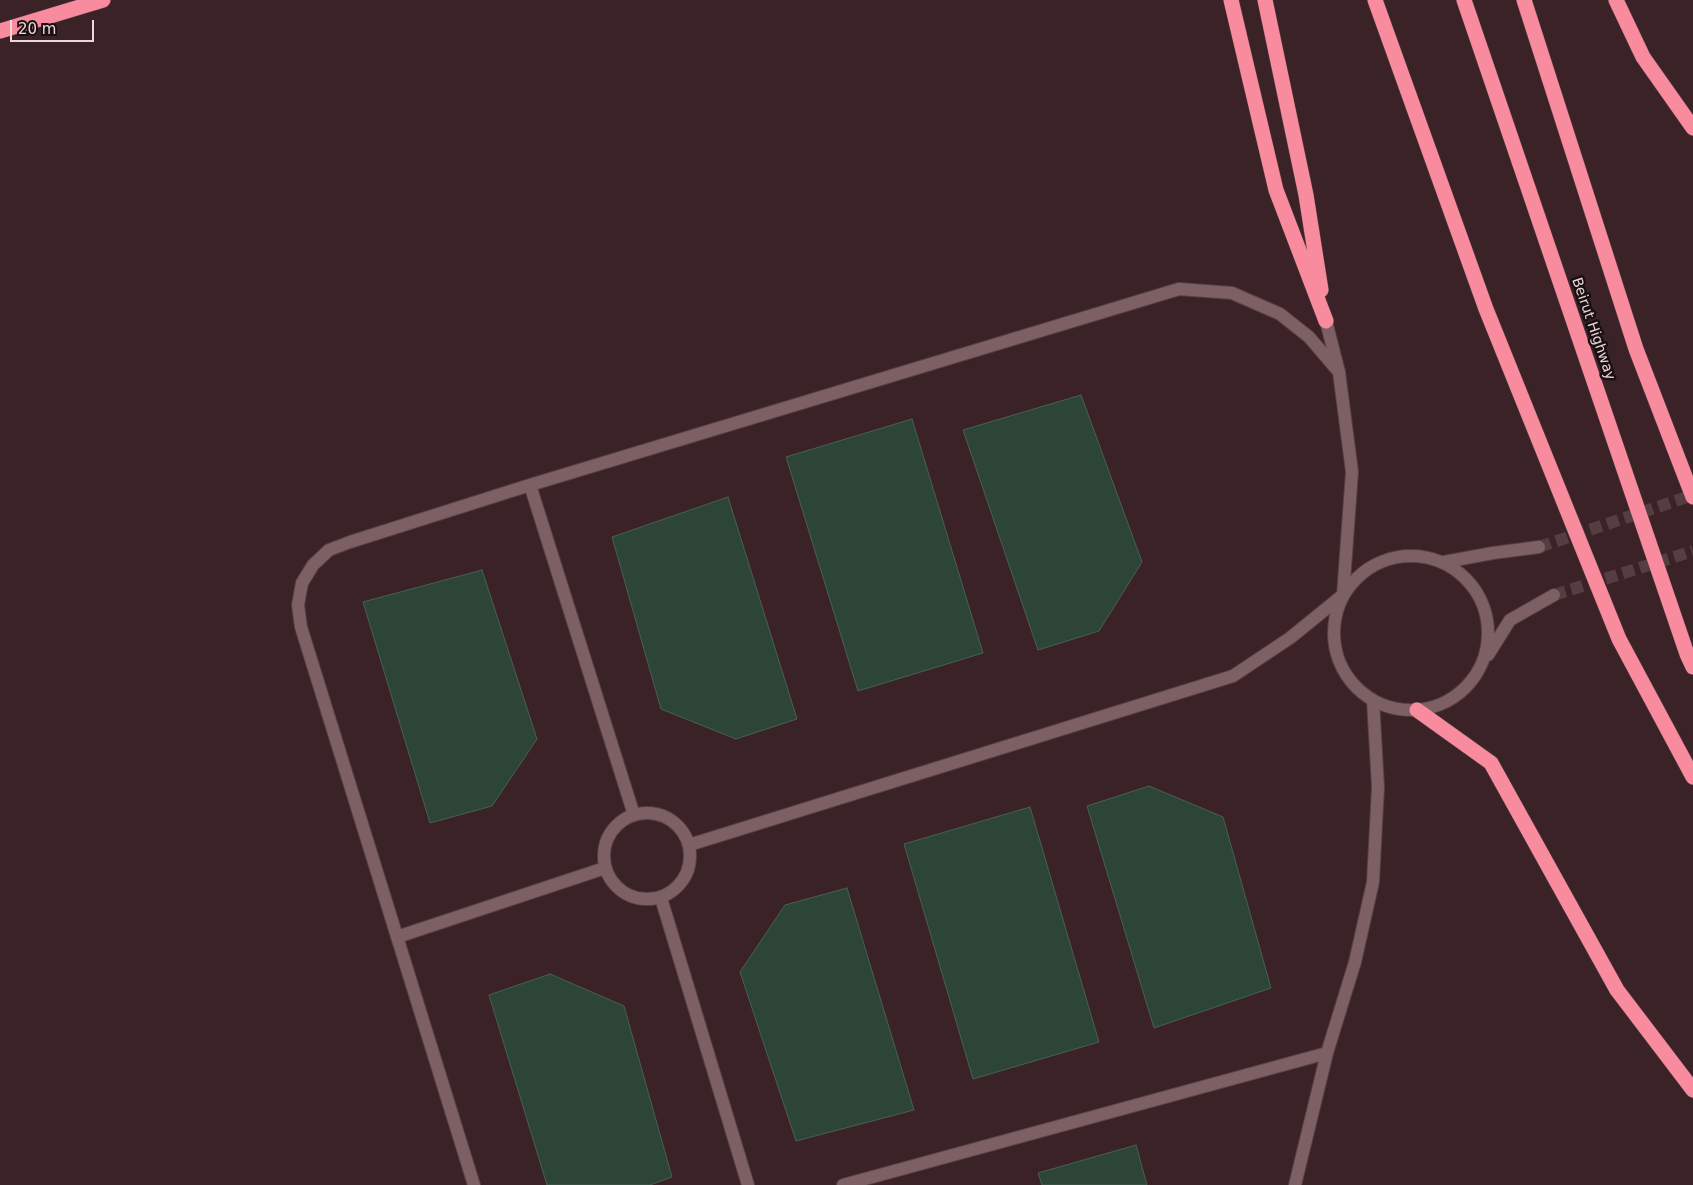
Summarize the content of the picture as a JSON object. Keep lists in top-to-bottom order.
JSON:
{
  "streets": {
    "highway": ["Beirut Highway"]
  },
  "scale_bar": "20 m"
}
